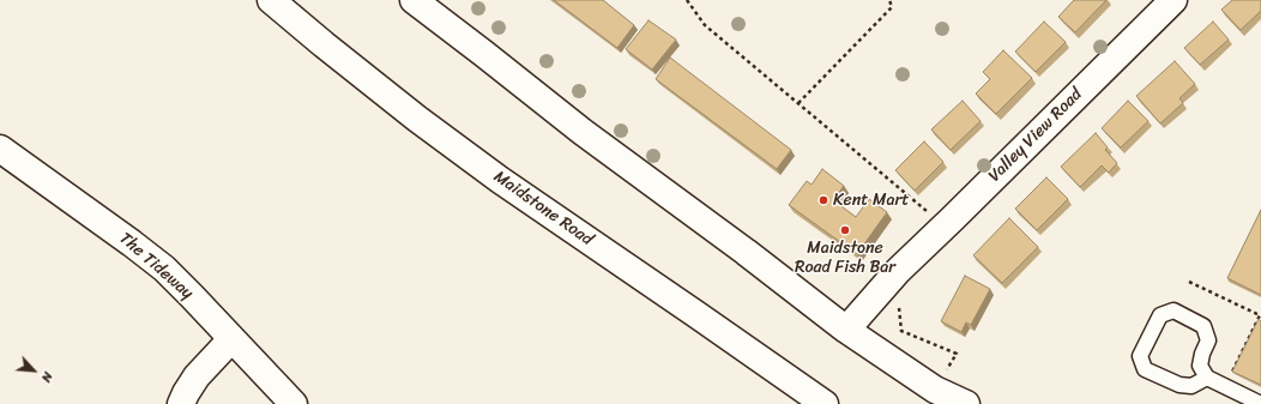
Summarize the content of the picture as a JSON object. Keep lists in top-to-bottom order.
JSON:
{
  "streets": {
    "street": ["Valley View Road", "Maidstone Road", "The Tideway"]
  },
  "places": ["Kent Mart", "Maidstone Road Fish Bar"],
  "north": "bottom right"
}
